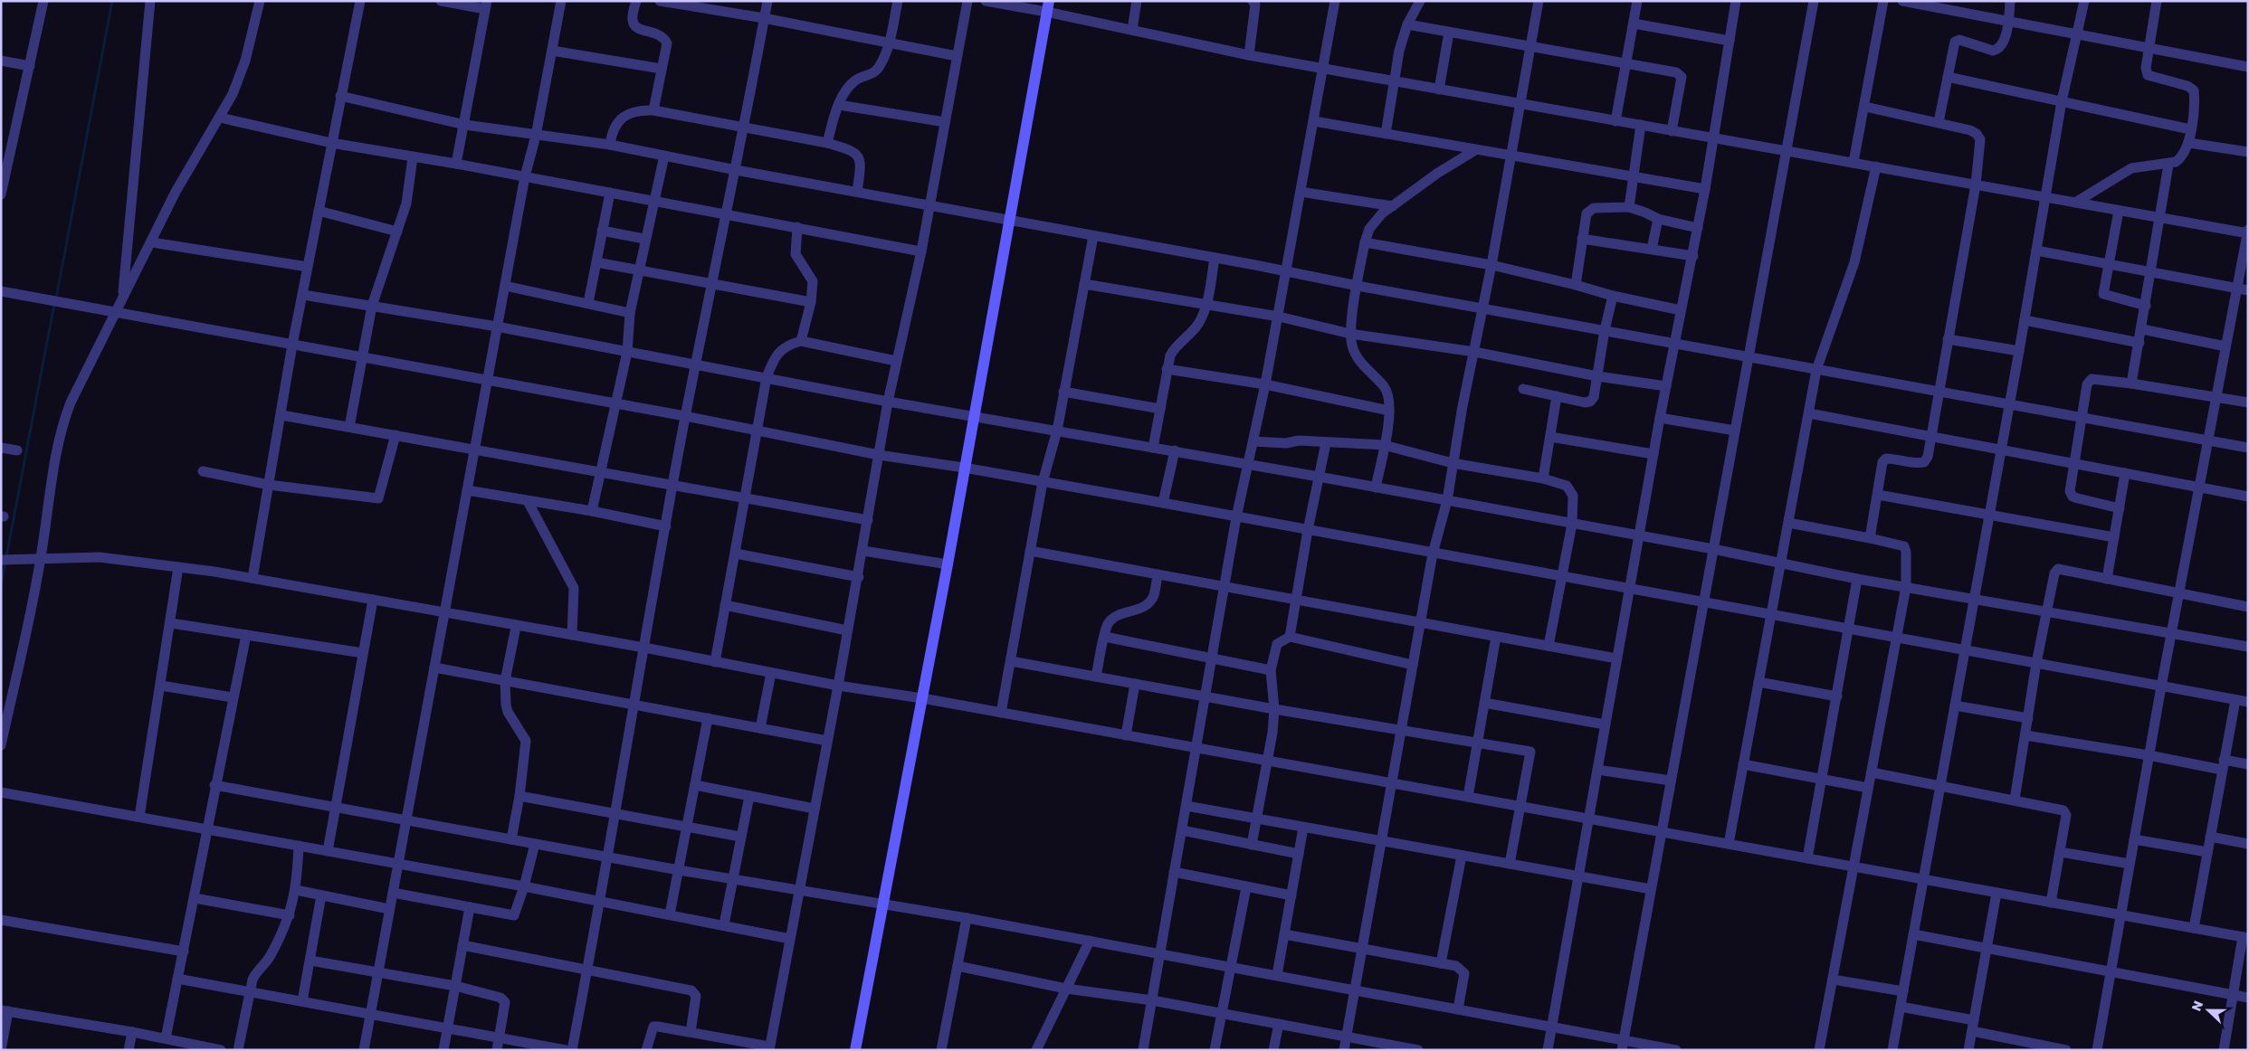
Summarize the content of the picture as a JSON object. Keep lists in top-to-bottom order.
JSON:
{
  "north": "left"
}
